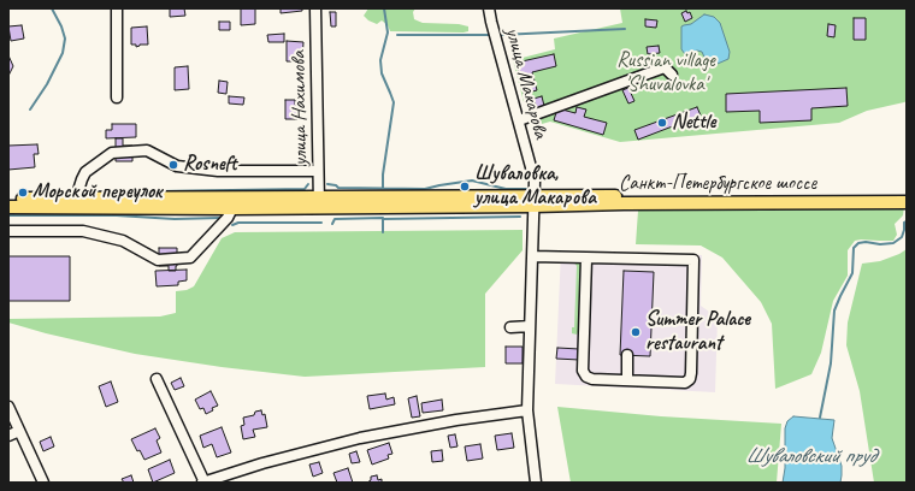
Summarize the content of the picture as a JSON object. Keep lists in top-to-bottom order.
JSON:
{
  "streets": {
    "main road": ["Санкт-Петербургское шоссе"],
    "street": ["улица Макарова", "улица Нахимова"]
  },
  "crossings": [
    ["улица Макарова", "Санкт-Петербургское шоссе"],
    ["улица Нахимова", "Санкт-Петербургское шоссе"]
  ],
  "water": ["Шуваловский пруд"],
  "parks": ["Russian village 'Shuvalovka'"],
  "places": [
    "Nettle",
    "Rosneft",
    "Шуваловка, улица Макарова",
    "Морской переулок",
    "Summer Palace restaurant"
  ]
}
